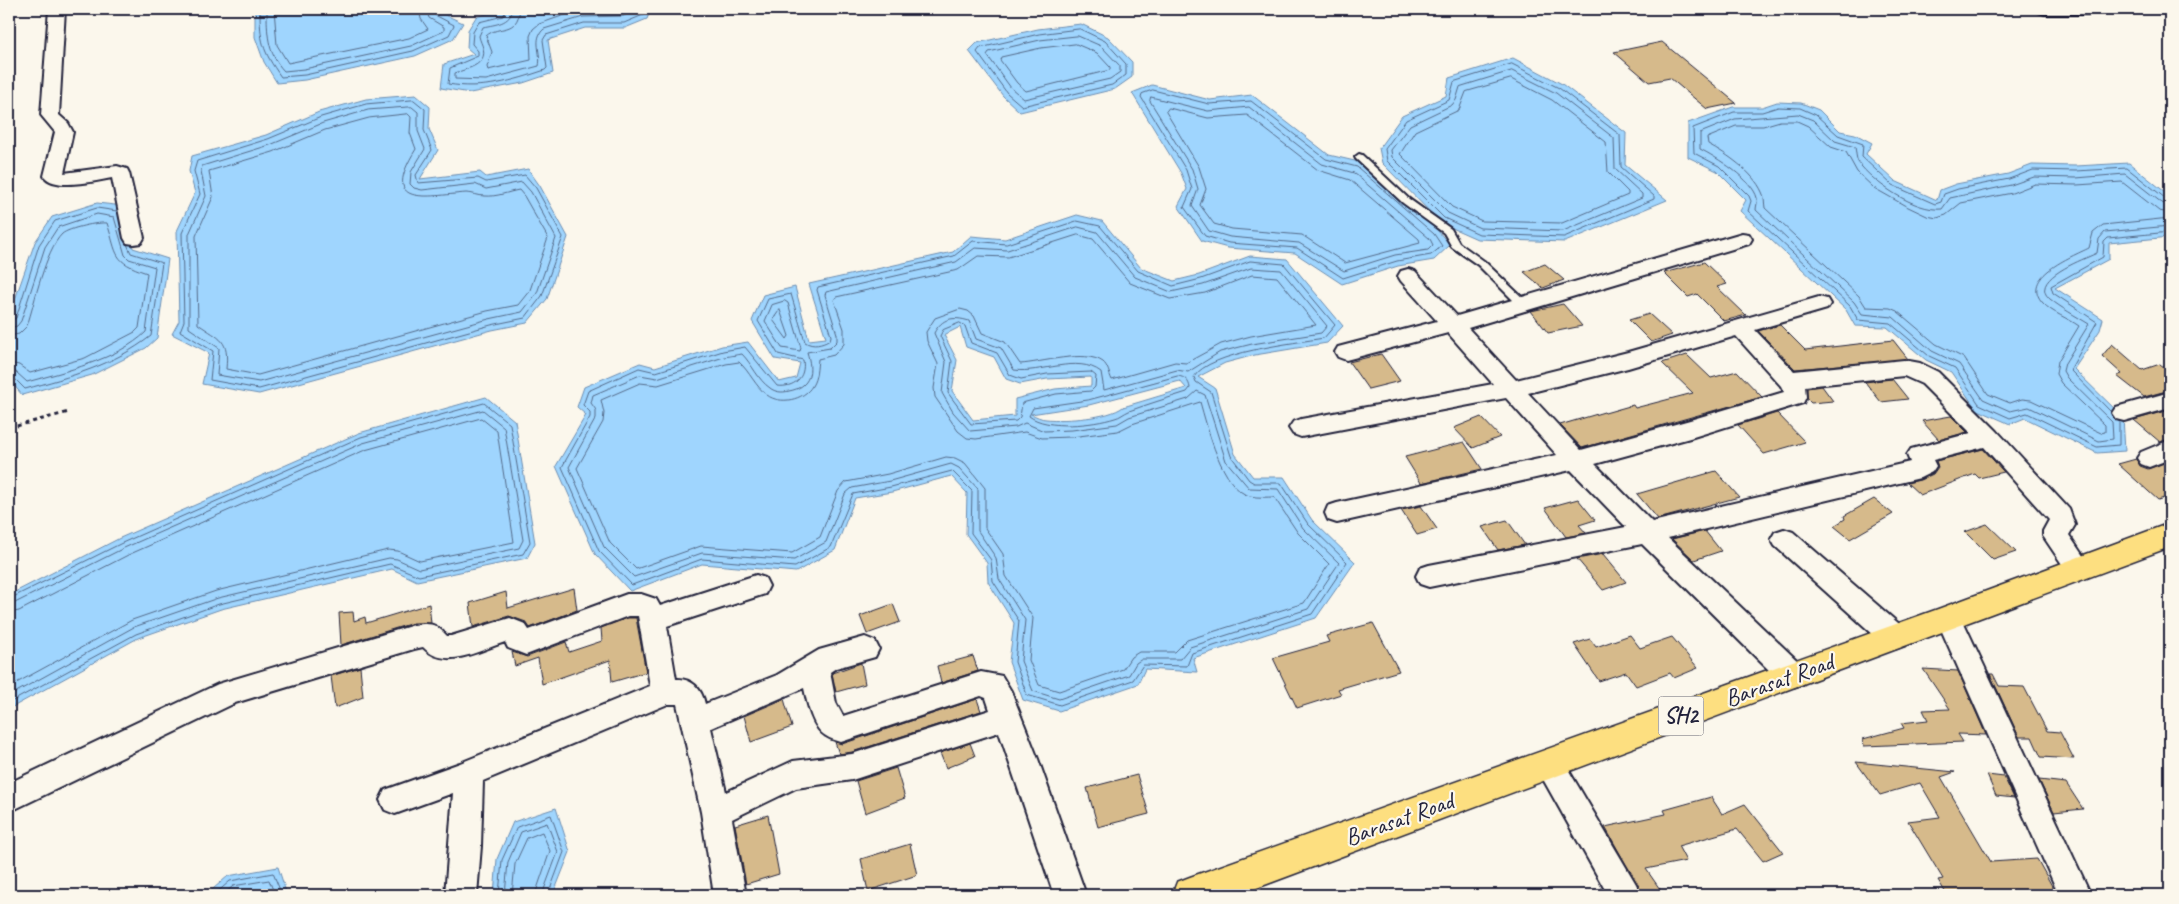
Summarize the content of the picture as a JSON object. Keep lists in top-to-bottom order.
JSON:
{
  "streets": {
    "main road": ["Barasat Road", "SH2"]
  }
}
